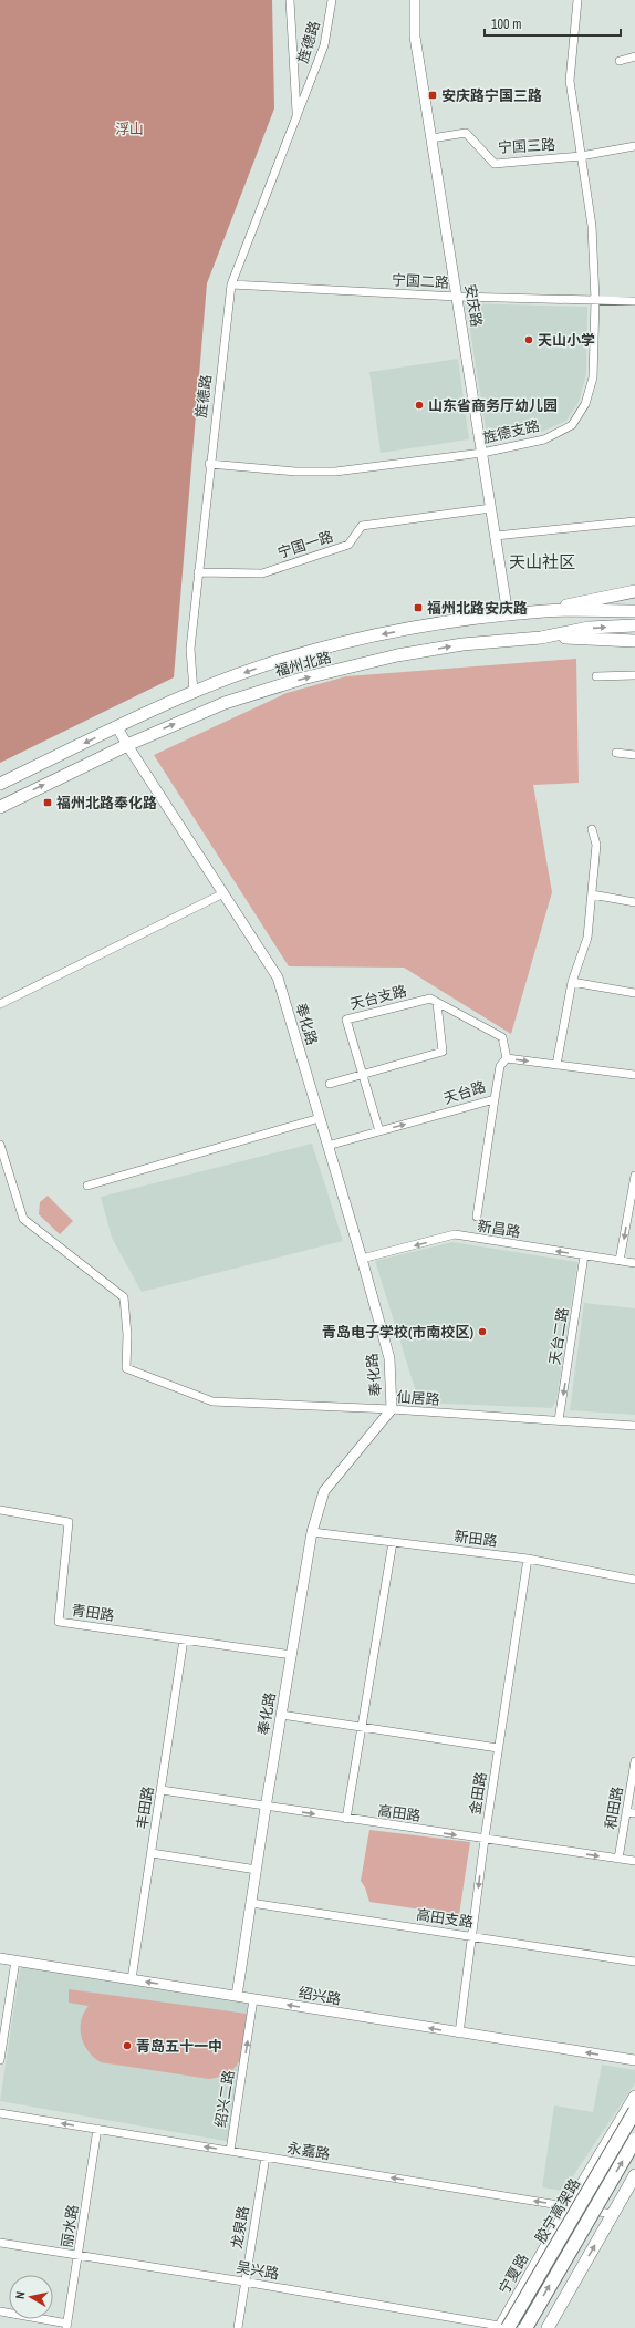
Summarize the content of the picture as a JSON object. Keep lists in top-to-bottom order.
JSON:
{
  "streets": {
    "highway": ["胶宁高架路"],
    "main road": ["福州北路", "宁夏路"],
    "street": [
      "旌德路",
      "宁国三路",
      "宁国二路",
      "安庆路",
      "旌德支路",
      "宁国一路",
      "天台支路",
      "奉化路",
      "天台路",
      "新昌路",
      "天台二路",
      "仙居路",
      "新田路",
      "青田路",
      "金田路",
      "丰田路",
      "和田路",
      "高田路",
      "高田支路",
      "绍兴路",
      "绍兴二路",
      "永嘉路",
      "丽水路",
      "龙泉路",
      "吴兴路"
    ]
  },
  "crossings": [
    ["旌德路", "宁国二路"],
    ["旌德路", "旌德支路"],
    ["旌德路", "宁国一路"],
    ["旌德路", "福州北路"],
    ["宁国三路", "安庆路"],
    ["宁国三路", "旌德支路"],
    ["宁国二路", "安庆路"],
    ["宁国二路", "旌德支路"],
    ["安庆路", "旌德支路"],
    ["安庆路", "宁国一路"],
    ["安庆路", "福州北路"],
    ["福州北路", "奉化路"],
    ["天台支路", "天台路"],
    ["奉化路", "天台路"],
    ["奉化路", "新昌路"],
    ["奉化路", "仙居路"],
    ["奉化路", "新田路"],
    ["奉化路", "青田路"],
    ["奉化路", "高田路"],
    ["奉化路", "高田支路"],
    ["奉化路", "绍兴路"],
    ["新昌路", "天台二路"],
    ["天台二路", "仙居路"],
    ["新田路", "金田路"],
    ["青田路", "丰田路"],
    ["金田路", "高田路"],
    ["金田路", "高田支路"],
    ["金田路", "绍兴路"],
    ["丰田路", "高田路"],
    ["丰田路", "绍兴路"],
    ["和田路", "高田路"],
    ["绍兴路", "绍兴二路"],
    ["绍兴二路", "永嘉路"],
    ["永嘉路", "丽水路"],
    ["永嘉路", "龙泉路"],
    ["永嘉路", "宁夏路"],
    ["胶宁高架路", "吴兴路"],
    ["胶宁高架路", "宁夏路"],
    ["丽水路", "吴兴路"],
    ["龙泉路", "吴兴路"],
    ["吴兴路", "宁夏路"]
  ],
  "one_way": [
    "天台路",
    "新昌路",
    "天台二路",
    "高田路",
    "绍兴路",
    "绍兴二路",
    "永嘉路"
  ],
  "districts": ["天山社区"],
  "parks": ["浮山"],
  "places": {
    "transit": ["安庆路宁国三路", "福州北路安庆路", "福州北路奉化路"],
    "other": [
      "天山小学",
      "山东省商务厅幼儿园",
      "青岛电子学校(市南校区)",
      "青岛五十一中"
    ]
  },
  "scale_bar": "100 m",
  "north": "left"
}
